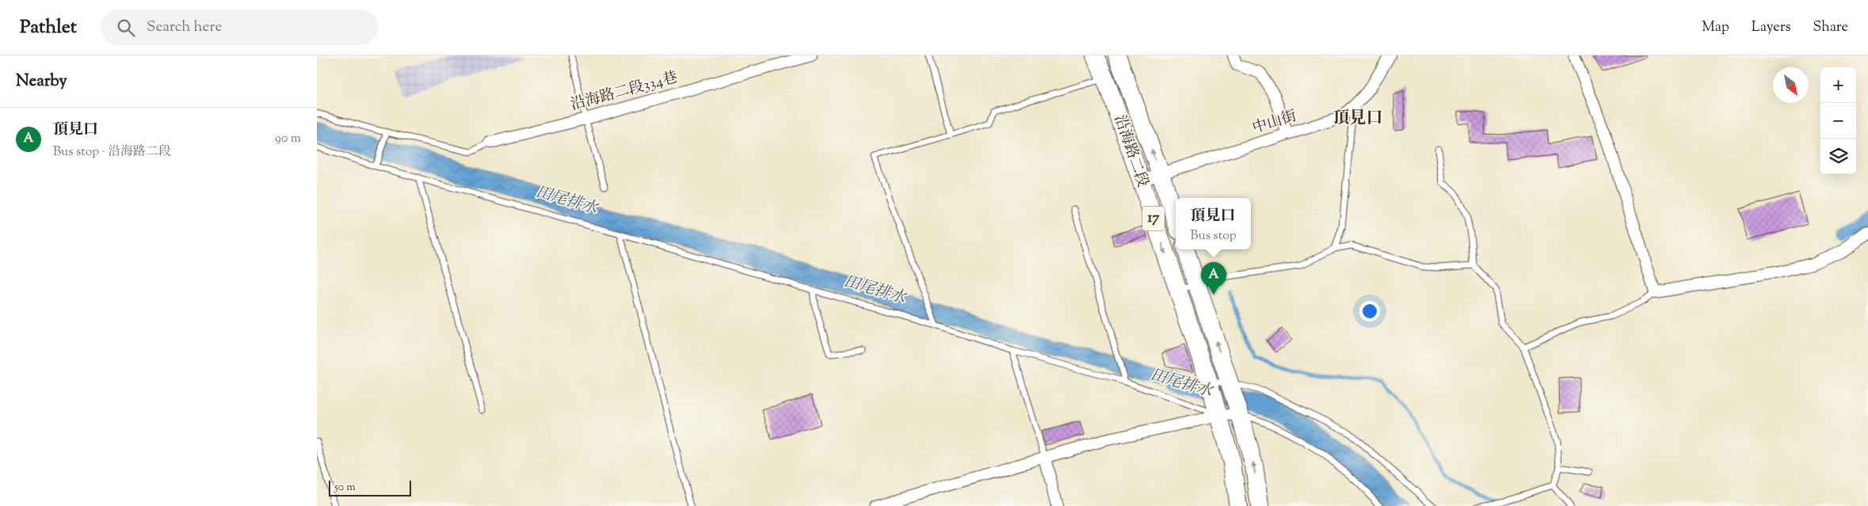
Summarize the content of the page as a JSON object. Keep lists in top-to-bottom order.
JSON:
{
  "streets": {
    "main road": ["沿海路二段", "17"],
    "street": ["沿海路二段334巷", "中山街"]
  },
  "crossings": [
    ["中山街", "沿海路二段"],
    ["沿海路二段", "17"]
  ],
  "districts": ["頂見口"],
  "water": ["田尾排水"],
  "scale_bar": "50 m",
  "north": "bottom right",
  "page": {
    "header": "Pathlet",
    "search": "Search here",
    "nav": ["Map", "Layers", "Share"],
    "heading": "Nearby",
    "map_buttons": ["+", "−"],
    "list": [
      {
        "mark": "A",
        "name": "頂見口",
        "note": "Bus stop · 沿海路二段",
        "value": "90 m"
      }
    ],
    "popup": ["頂見口", "Bus stop"],
    "pins": "A",
    "scale": "50 m"
  }
}
